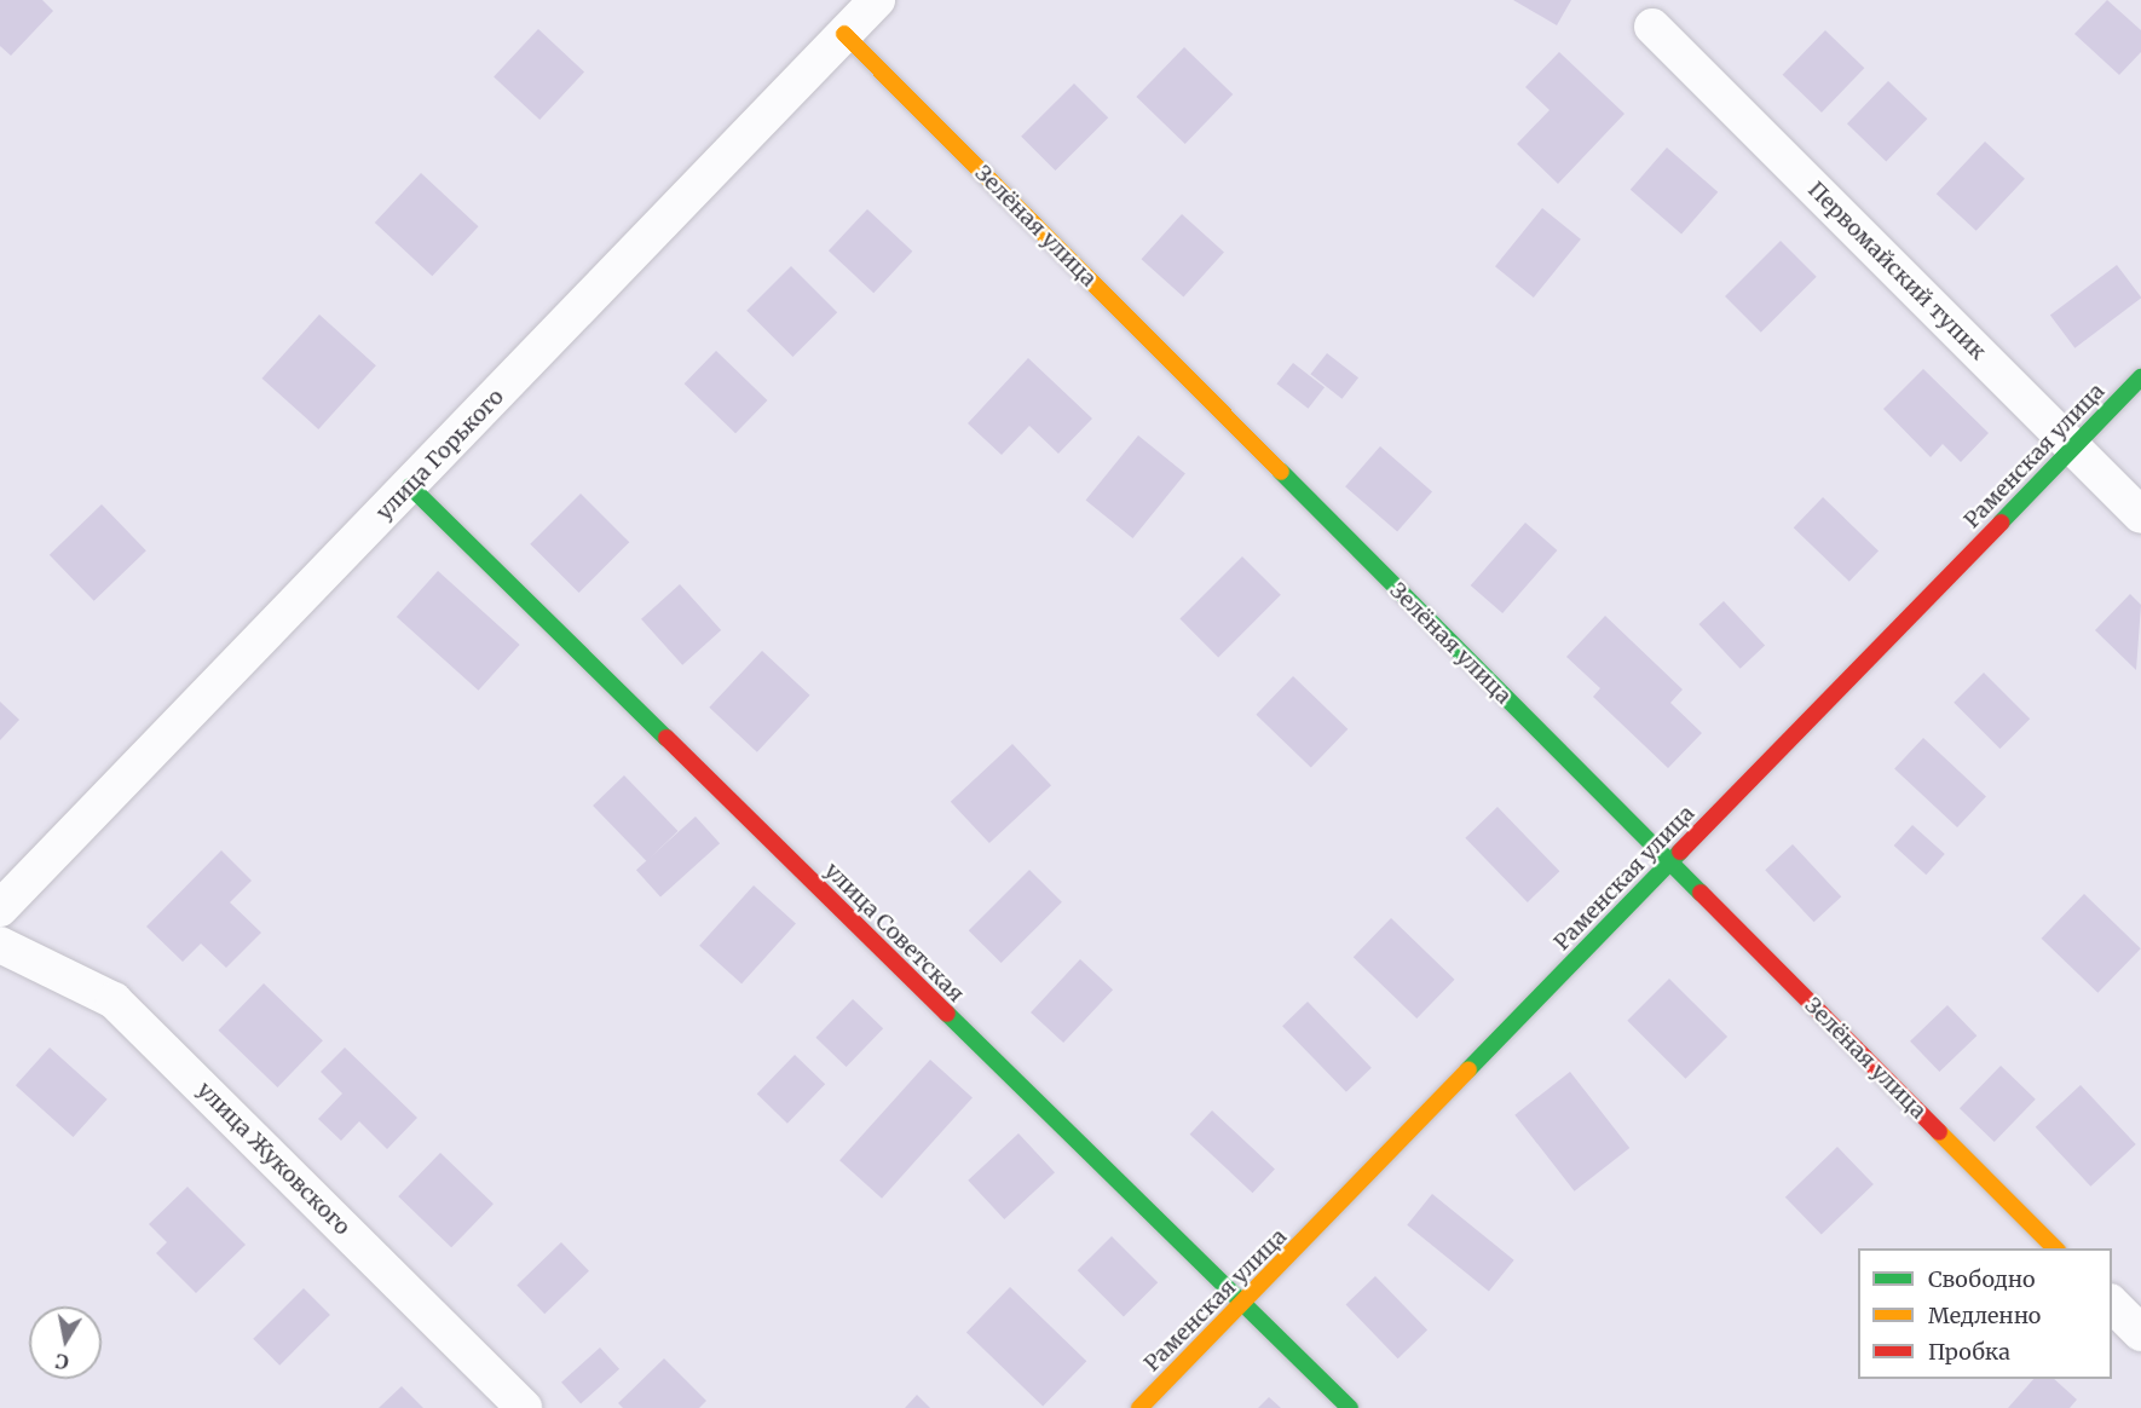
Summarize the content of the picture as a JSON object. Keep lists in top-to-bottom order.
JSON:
{
  "streets": {
    "street": [
      "Зелёная улица",
      "Первомайский тупик",
      "улица Горького",
      "Раменская улица",
      "улица Советская",
      "улица Жуковского"
    ]
  },
  "crossings": [
    ["Зелёная улица", "улица Горького"],
    ["Зелёная улица", "Раменская улица"],
    ["Первомайский тупик", "Раменская улица"],
    ["улица Горького", "улица Советская"],
    ["Раменская улица", "улица Советская"]
  ],
  "legend": ["Свободно", "Медленно", "Пробка"],
  "north": "bottom"
}
